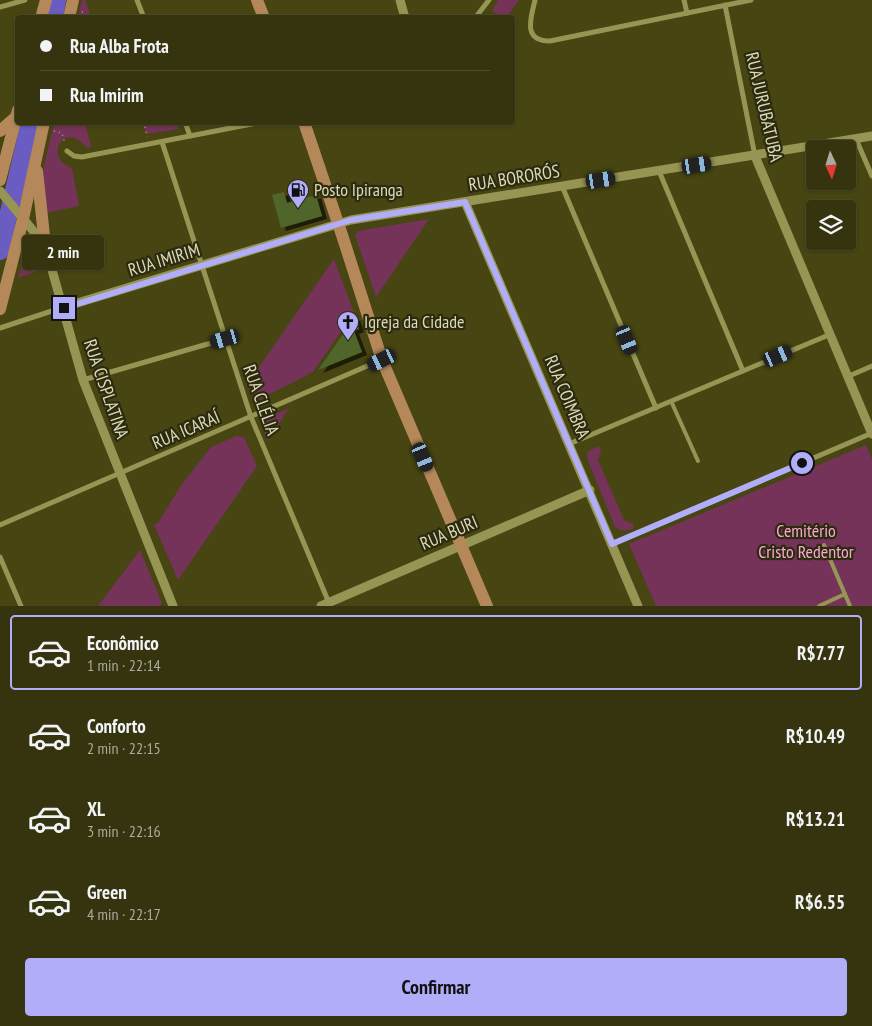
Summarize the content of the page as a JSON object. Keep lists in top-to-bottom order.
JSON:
{
  "streets": {
    "street": [
      "RUA JURUBATUBA",
      "RUA BORORÓS",
      "RUA IMIRIM",
      "RUA CISPLATINA",
      "RUA COIMBRA",
      "RUA CLÉLIA",
      "RUA ICARAÍ",
      "RUA BURI"
    ]
  },
  "crossings": [
    ["RUA JURUBATUBA", "RUA BORORÓS"],
    ["RUA BORORÓS", "RUA IMIRIM"],
    ["RUA BORORÓS", "RUA COIMBRA"],
    ["RUA IMIRIM", "RUA CISPLATINA"],
    ["RUA IMIRIM", "RUA CLÉLIA"],
    ["RUA CISPLATINA", "RUA ICARAÍ"],
    ["RUA COIMBRA", "RUA BURI"],
    ["RUA CLÉLIA", "RUA ICARAÍ"],
    ["RUA CLÉLIA", "RUA BURI"]
  ],
  "parks": ["Cemitério Cristo Redentor"],
  "places": {
    "fuel station": ["Posto Ipiranga"],
    "church": ["Igreja da Cidade"]
  },
  "north": "bottom",
  "page": {
    "banner": ["Rua Alba Frota", "Rua Imirim"],
    "bubble": "2 min",
    "list": [
      {
        "name": "Econômico",
        "note": "1 min · 22:14",
        "value": "R$7.77"
      },
      {
        "name": "Conforto",
        "note": "2 min · 22:15",
        "value": "R$10.49"
      },
      {
        "name": "XL",
        "note": "3 min · 22:16",
        "value": "R$13.21"
      },
      {
        "name": "Green",
        "note": "4 min · 22:17",
        "value": "R$6.55"
      }
    ],
    "buttons": "Confirmar"
  }
}
